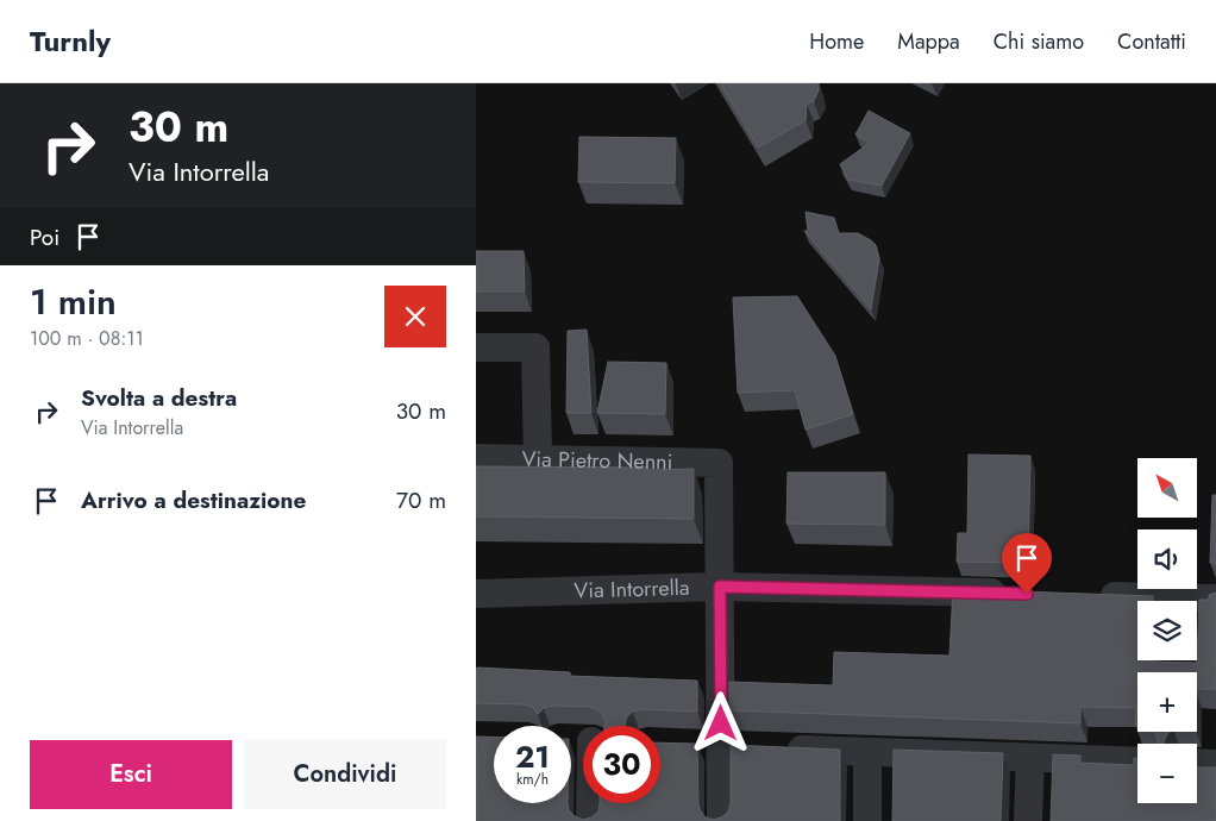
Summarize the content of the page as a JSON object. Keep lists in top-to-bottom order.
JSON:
{
  "streets": {
    "street": ["Via Pietro Nenni", "Via Intorrella"]
  },
  "crossings": [
    ["Via Pietro Nenni", "Via Intorrella"]
  ],
  "north": "top left",
  "page": {
    "header": "Turnly",
    "nav": [
      "Home",
      "Mappa",
      "Chi siamo",
      "Contatti"
    ],
    "turn": ["30 m", "Via Intorrella"],
    "then": "Poi",
    "heading": ["1 min", "100 m · 08:11"],
    "list": [
      {
        "name": "Svolta a destra",
        "note": "Via Intorrella",
        "value": "30 m"
      },
      {
        "name": "Arrivo a destinazione",
        "value": "70 m"
      }
    ],
    "map_buttons": ["+", "−"],
    "speed": "21 km/h",
    "limit": "30",
    "buttons": ["Esci", "Condividi"]
  }
}
